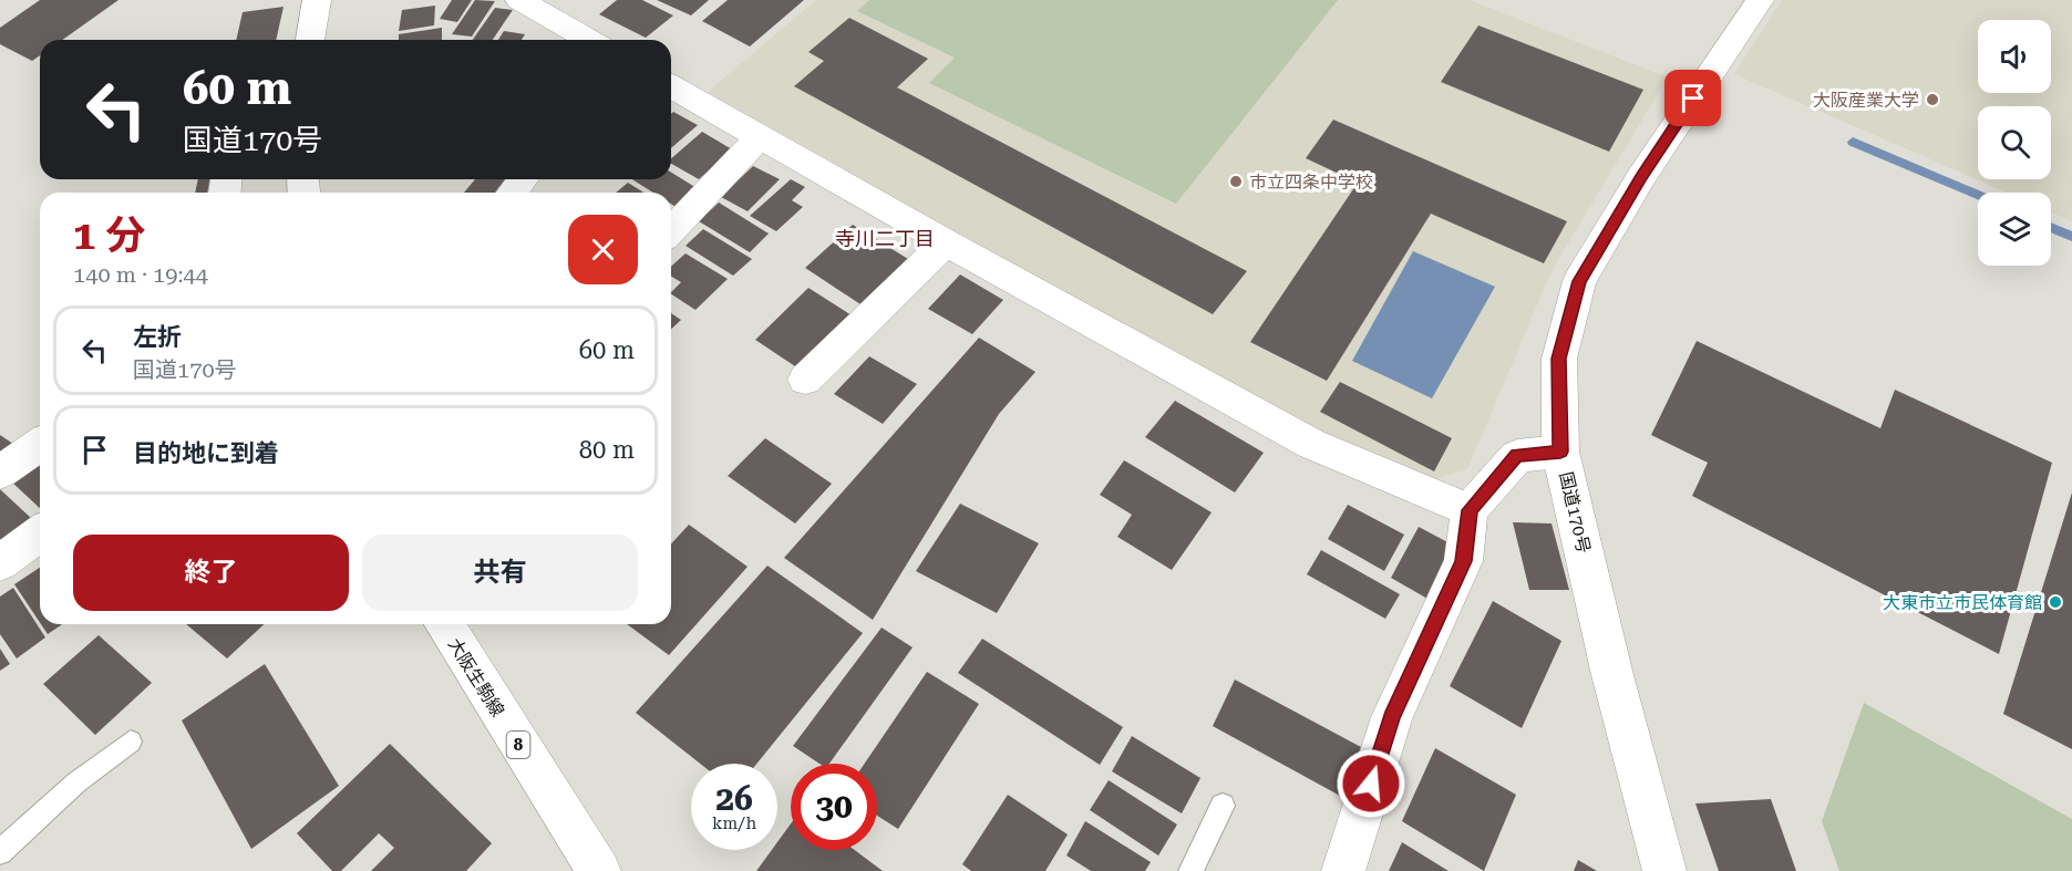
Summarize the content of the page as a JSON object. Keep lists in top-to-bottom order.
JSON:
{
  "streets": {
    "main road": ["国道170号", "大阪生駒線", "8"]
  },
  "districts": ["寺川二丁目"],
  "places": ["大阪産業大学", "市立四条中学校", "大東市立市民体育館"],
  "page": {
    "turn": ["60 m", "国道170号"],
    "heading": ["1 分", "140 m · 19:44"],
    "list": [
      {
        "name": "左折",
        "note": "国道170号",
        "value": "60 m"
      },
      {
        "name": "目的地に到着",
        "value": "80 m"
      }
    ],
    "buttons": ["終了", "共有"],
    "speed": "26 km/h",
    "limit": "30"
  }
}
